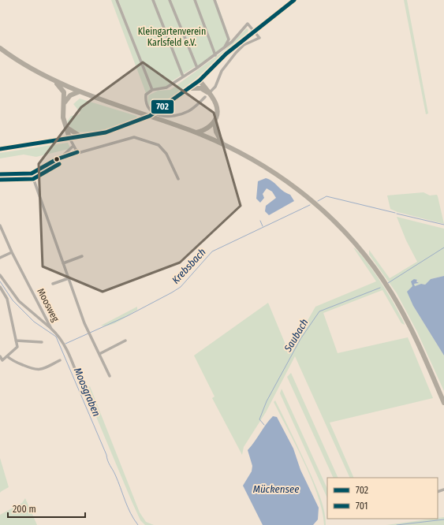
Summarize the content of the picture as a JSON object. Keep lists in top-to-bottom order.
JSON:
{
  "streets": {
    "street": ["Moosweg"]
  },
  "water": [
    "Krebsbach",
    "Saubach",
    "Moosgraben",
    "Mückensee"
  ],
  "parks": ["Kleingartenverein Karlsfeld e.V."],
  "lines": ["transit line 702", "transit line 701"],
  "legend": ["702", "701"],
  "scale_bar": "200 m"
}
